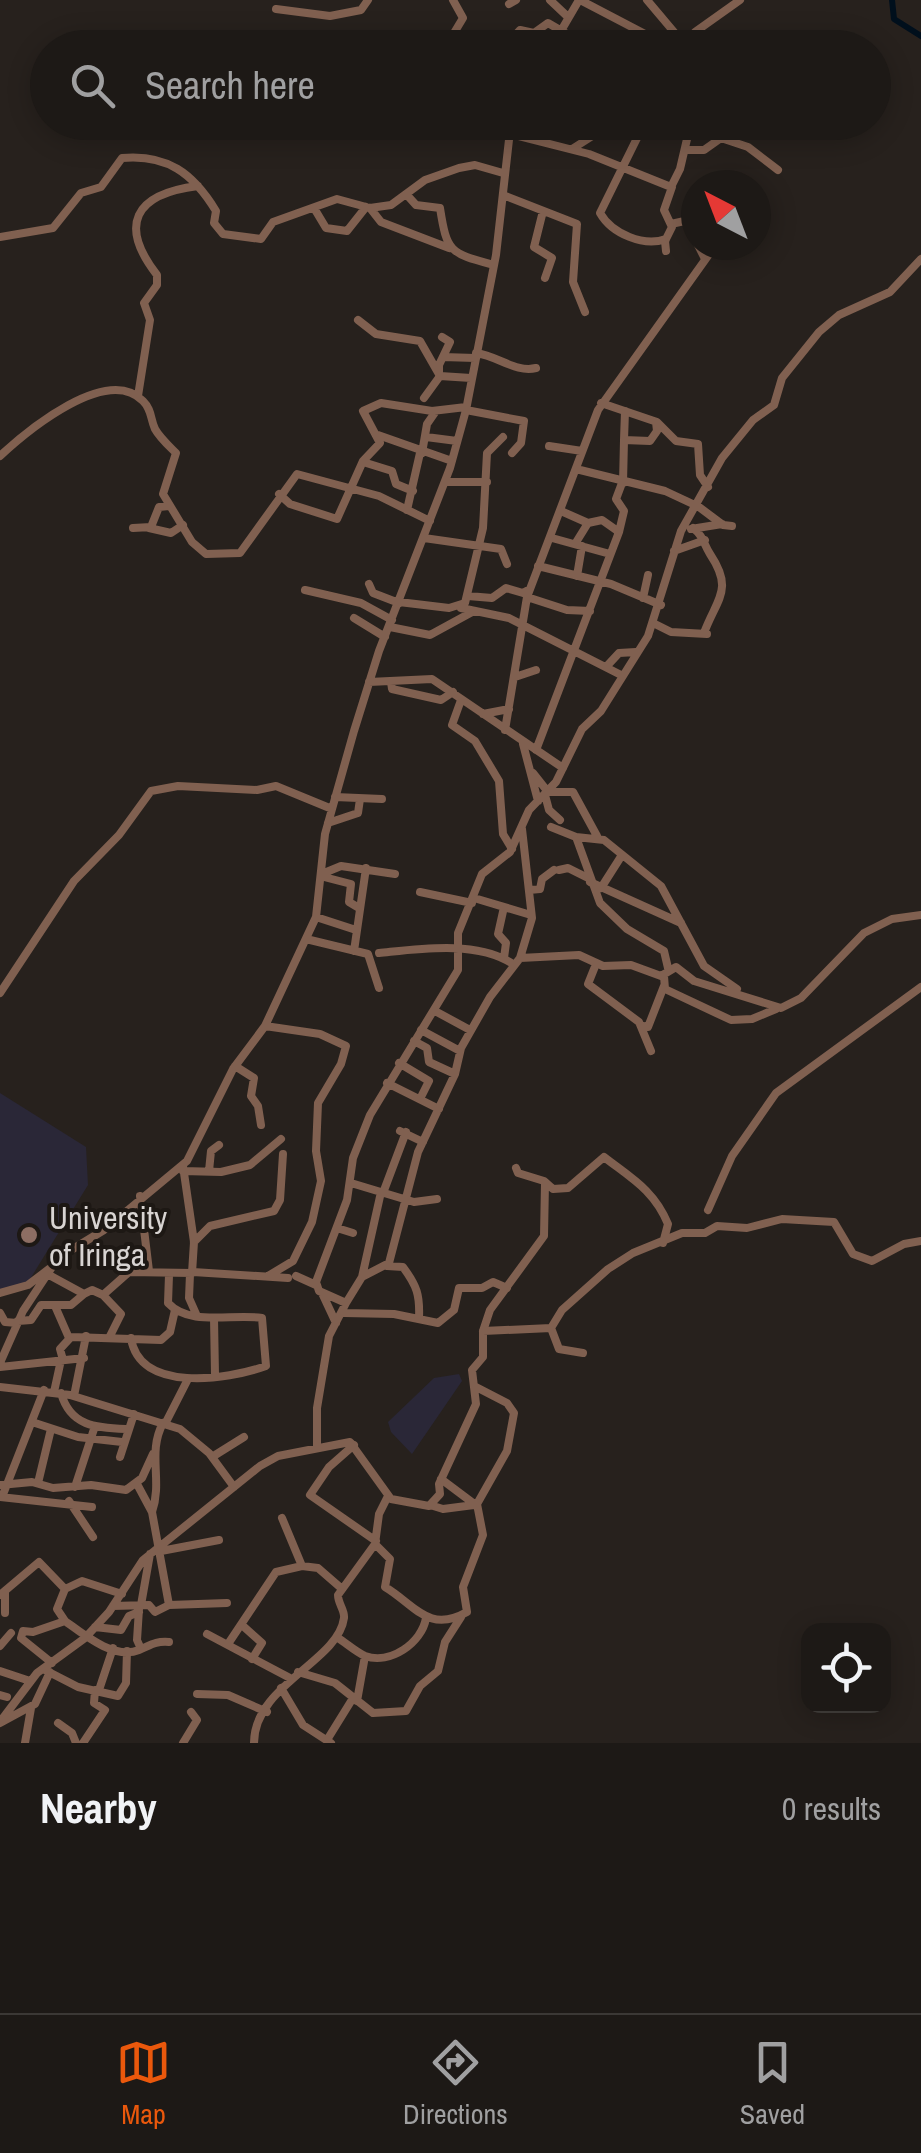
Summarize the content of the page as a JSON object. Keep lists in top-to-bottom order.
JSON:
{
  "places": ["University of Iringa"],
  "north": "top left",
  "page": {
    "search": "Search here",
    "heading": ["Nearby", "0 results"],
    "nav": ["Map", "Directions", "Saved"]
  }
}
